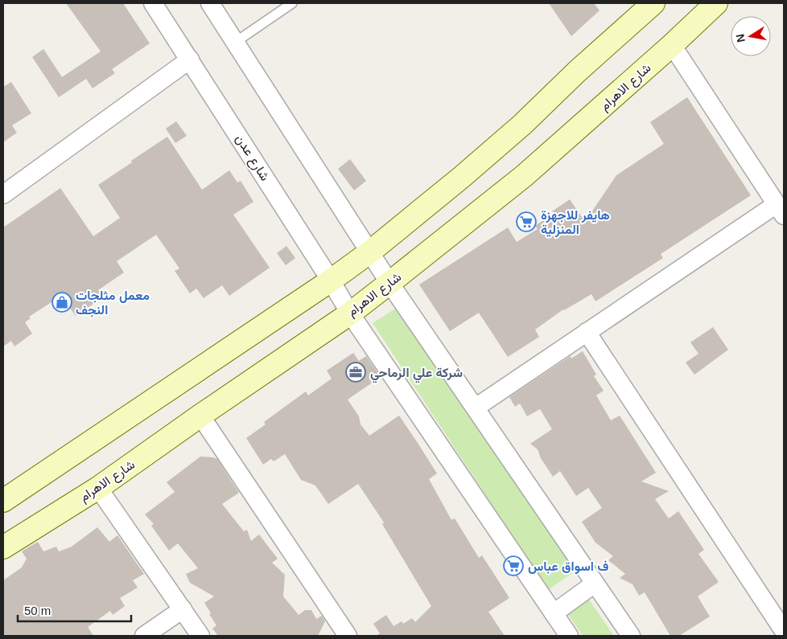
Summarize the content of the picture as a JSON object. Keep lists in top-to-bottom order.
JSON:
{
  "streets": {
    "main road": ["شارع الاهرام"],
    "street": ["شارع عدن"]
  },
  "crossings": [
    ["شارع الاهرام", "شارع عدن"]
  ],
  "places": {
    "supermarket": ["هايفر للاجهزة المنزلية", "ف اسواق عباس"],
    "shop": ["معمل مثلجات النجف"],
    "office": ["شركة علي الرماحي"]
  },
  "scale_bar": "50 m",
  "north": "left"
}
